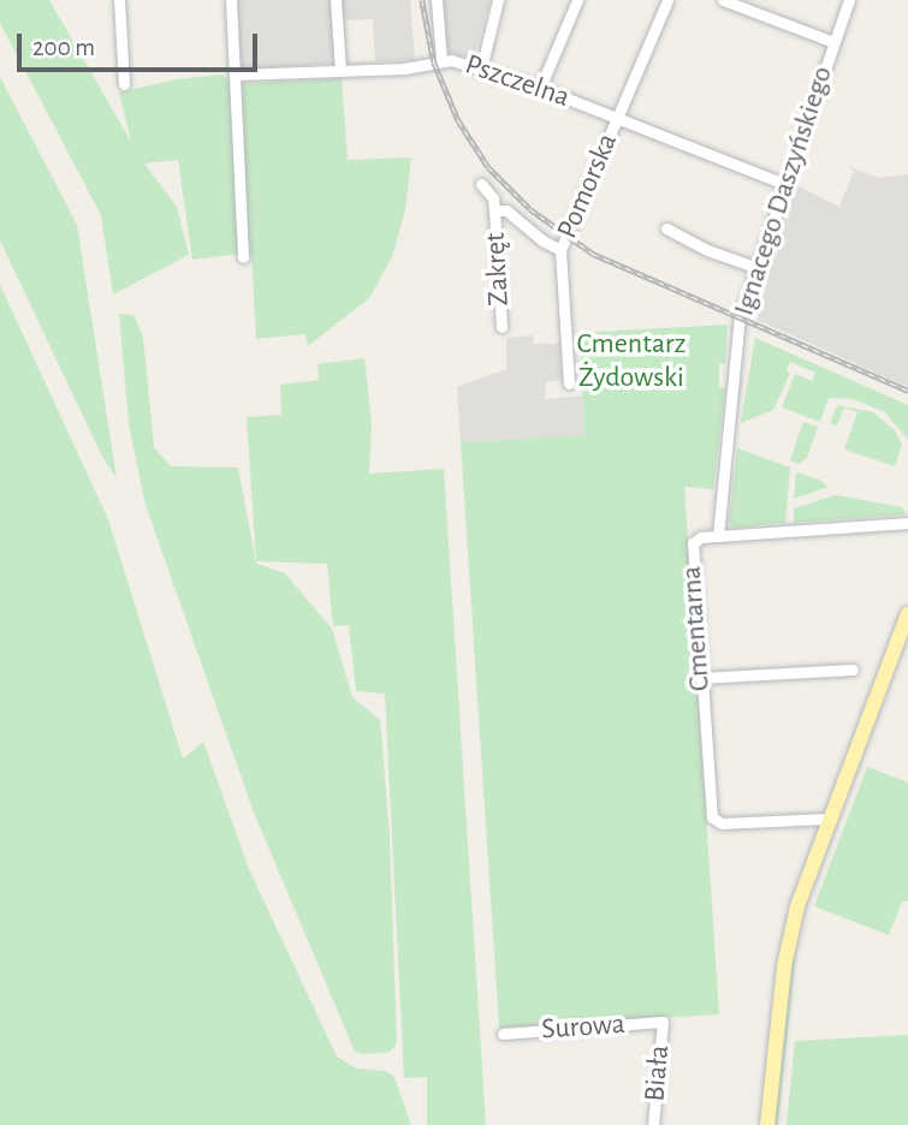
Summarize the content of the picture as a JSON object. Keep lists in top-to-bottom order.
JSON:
{
  "streets": {
    "street": [
      "Pszczelna",
      "Pomorska",
      "Ignacego Daszyńskiego",
      "Zakręt",
      "Cmentarna",
      "Surowa",
      "Biała"
    ]
  },
  "crossings": [
    ["Pszczelna", "Pomorska"],
    ["Pszczelna", "Ignacego Daszyńskiego"],
    ["Pomorska", "Zakręt"],
    ["Ignacego Daszyńskiego", "Cmentarna"],
    ["Surowa", "Biała"]
  ],
  "parks": ["Cmentarz Żydowski"],
  "scale_bar": "200 m"
}
